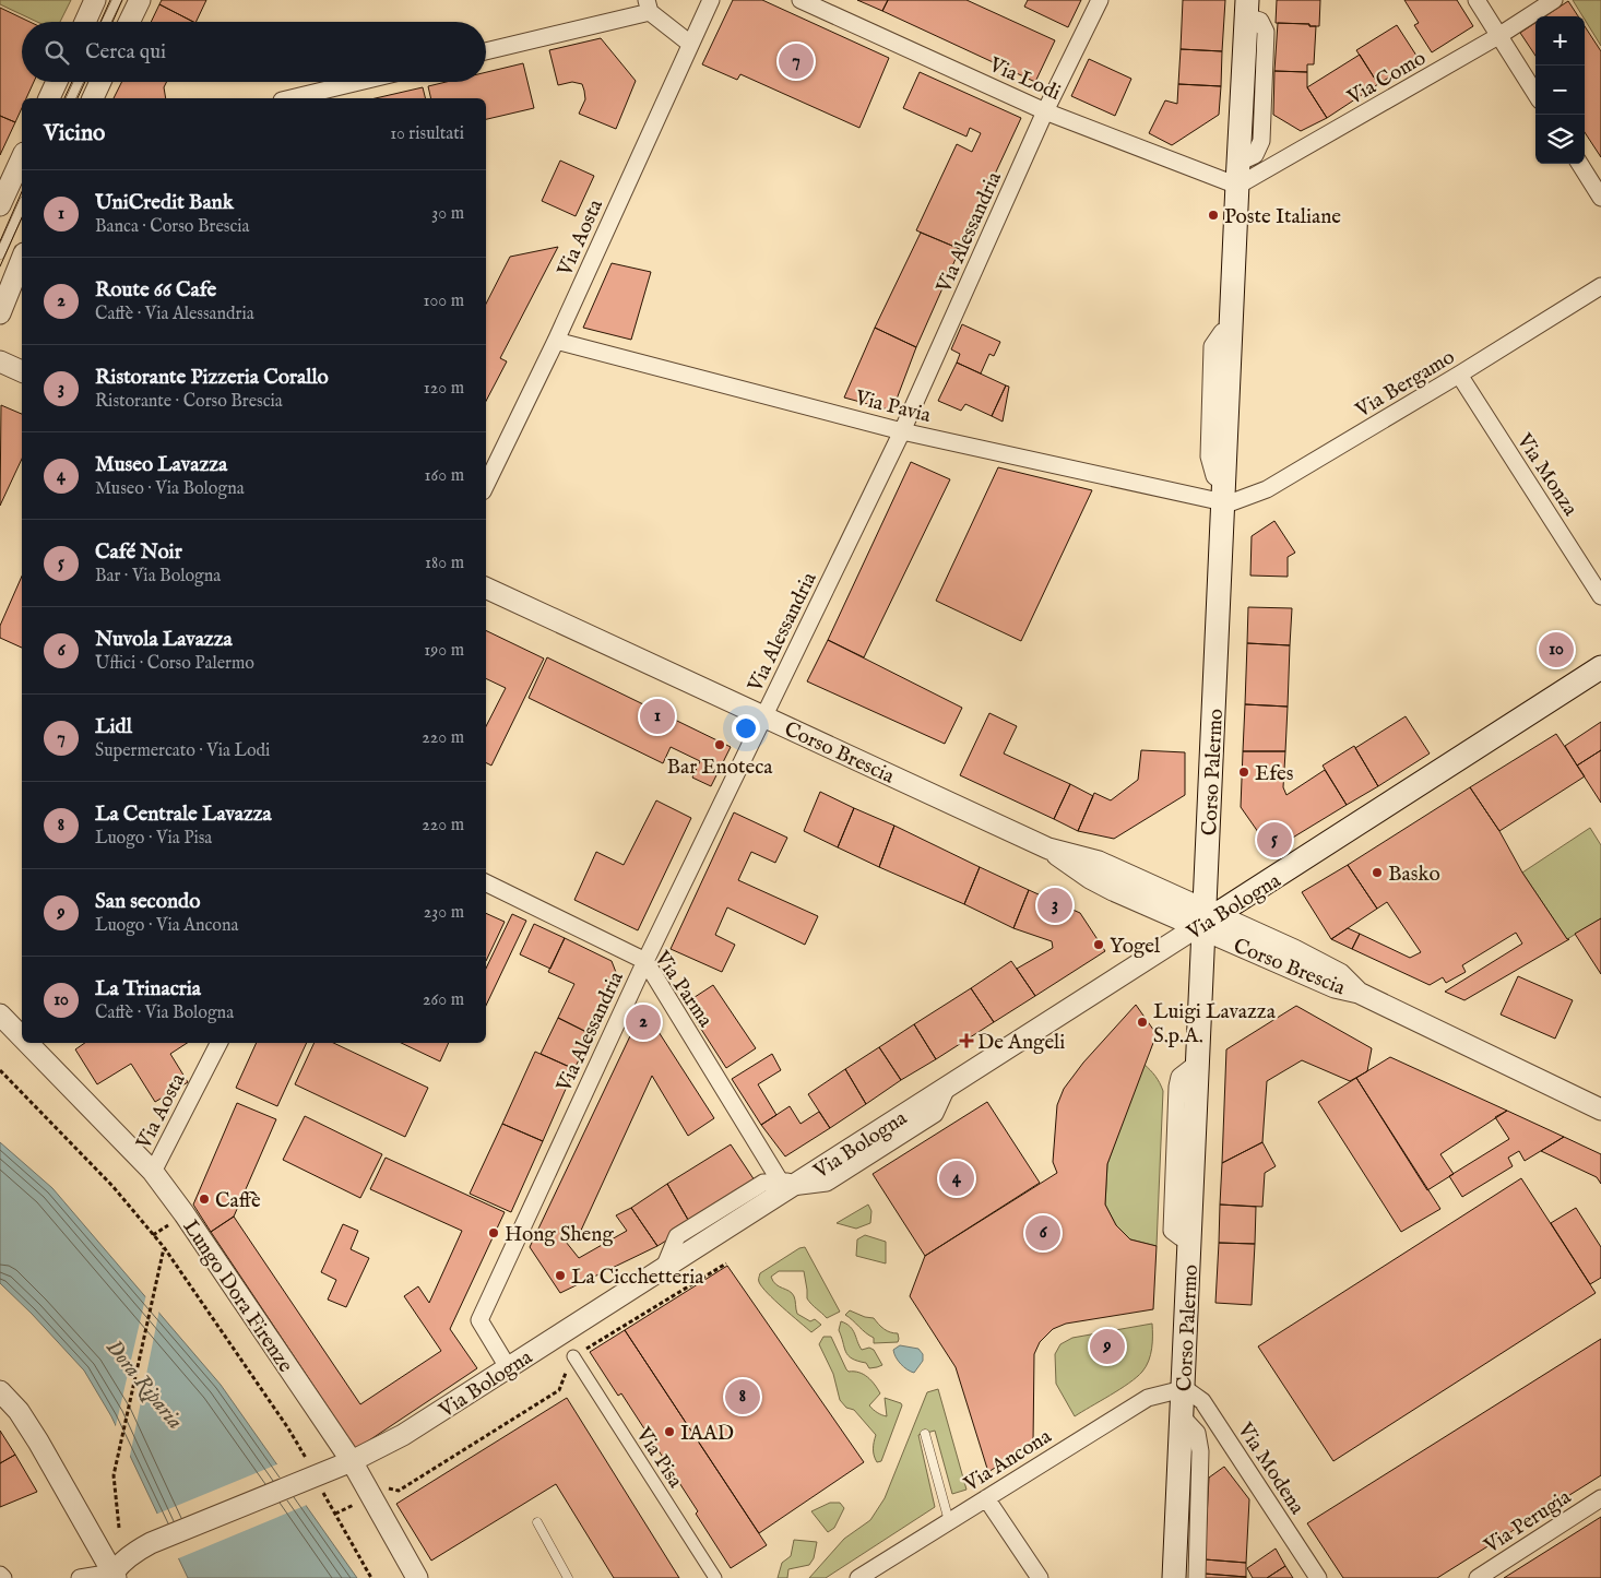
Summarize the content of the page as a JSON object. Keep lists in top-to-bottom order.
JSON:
{
  "streets": {
    "main road": ["Corso Palermo", "Via Bologna"],
    "street": [
      "Via Como",
      "Via Lodi",
      "Via Alessandria",
      "Via Aosta",
      "Via Bergamo",
      "Via Pavia",
      "Via Monza",
      "Corso Brescia",
      "Via Parma",
      "Lungo Dora Firenze",
      "Via Pisa",
      "Via Ancona",
      "Via Modena",
      "Via Perugia"
    ]
  },
  "crossings": [
    ["Via Como", "Via Lodi"],
    ["Via Como", "Corso Palermo"],
    ["Via Lodi", "Via Alessandria"],
    ["Via Lodi", "Corso Palermo"],
    ["Via Alessandria", "Via Pavia"],
    ["Via Alessandria", "Corso Brescia"],
    ["Via Alessandria", "Via Bologna"],
    ["Via Alessandria", "Via Parma"],
    ["Via Aosta", "Via Pavia"],
    ["Via Aosta", "Lungo Dora Firenze"],
    ["Via Bergamo", "Via Pavia"],
    ["Via Bergamo", "Via Monza"],
    ["Via Bergamo", "Corso Palermo"],
    ["Via Pavia", "Corso Palermo"],
    ["Corso Brescia", "Corso Palermo"],
    ["Corso Brescia", "Via Bologna"],
    ["Corso Palermo", "Via Bologna"],
    ["Corso Palermo", "Via Ancona"],
    ["Corso Palermo", "Via Modena"],
    ["Via Bologna", "Via Parma"],
    ["Via Bologna", "Lungo Dora Firenze"],
    ["Via Ancona", "Via Modena"]
  ],
  "water": ["Dora Riparia"],
  "places": {
    "other": [
      "Poste Italiane",
      "Bar Enoteca",
      "Efes",
      "Basko",
      "Yogel",
      "Luigi Lavazza S.p.A.",
      "Caffè",
      "Hong Sheng",
      "La Cicchetteria",
      "IAAD"
    ],
    "health": ["De Angeli"]
  },
  "page": {
    "map_buttons": ["+", "−"],
    "search": "Cerca qui",
    "pins": [
      "7",
      "10",
      "1",
      "5",
      "3",
      "2",
      "4",
      "6",
      "9",
      "8"
    ],
    "heading": ["Vicino", "10 risultati"],
    "list": [
      {
        "mark": "1",
        "name": "UniCredit Bank",
        "note": "Banca · Corso Brescia",
        "value": "30 m"
      },
      {
        "mark": "2",
        "name": "Route 66 Cafe",
        "note": "Caffè · Via Alessandria",
        "value": "100 m"
      },
      {
        "mark": "3",
        "name": "Ristorante Pizzeria Corallo",
        "note": "Ristorante · Corso Brescia",
        "value": "120 m"
      },
      {
        "mark": "4",
        "name": "Museo Lavazza",
        "note": "Museo · Via Bologna",
        "value": "160 m"
      },
      {
        "mark": "5",
        "name": "Café Noir",
        "note": "Bar · Via Bologna",
        "value": "180 m"
      },
      {
        "mark": "6",
        "name": "Nuvola Lavazza",
        "note": "Uffici · Corso Palermo",
        "value": "190 m"
      },
      {
        "mark": "7",
        "name": "Lidl",
        "note": "Supermercato · Via Lodi",
        "value": "220 m"
      },
      {
        "mark": "8",
        "name": "La Centrale Lavazza",
        "note": "Luogo · Via Pisa",
        "value": "220 m"
      },
      {
        "mark": "9",
        "name": "San secondo",
        "note": "Luogo · Via Ancona",
        "value": "230 m"
      },
      {
        "mark": "10",
        "name": "La Trinacria",
        "note": "Caffè · Via Bologna",
        "value": "260 m"
      }
    ]
  }
}
